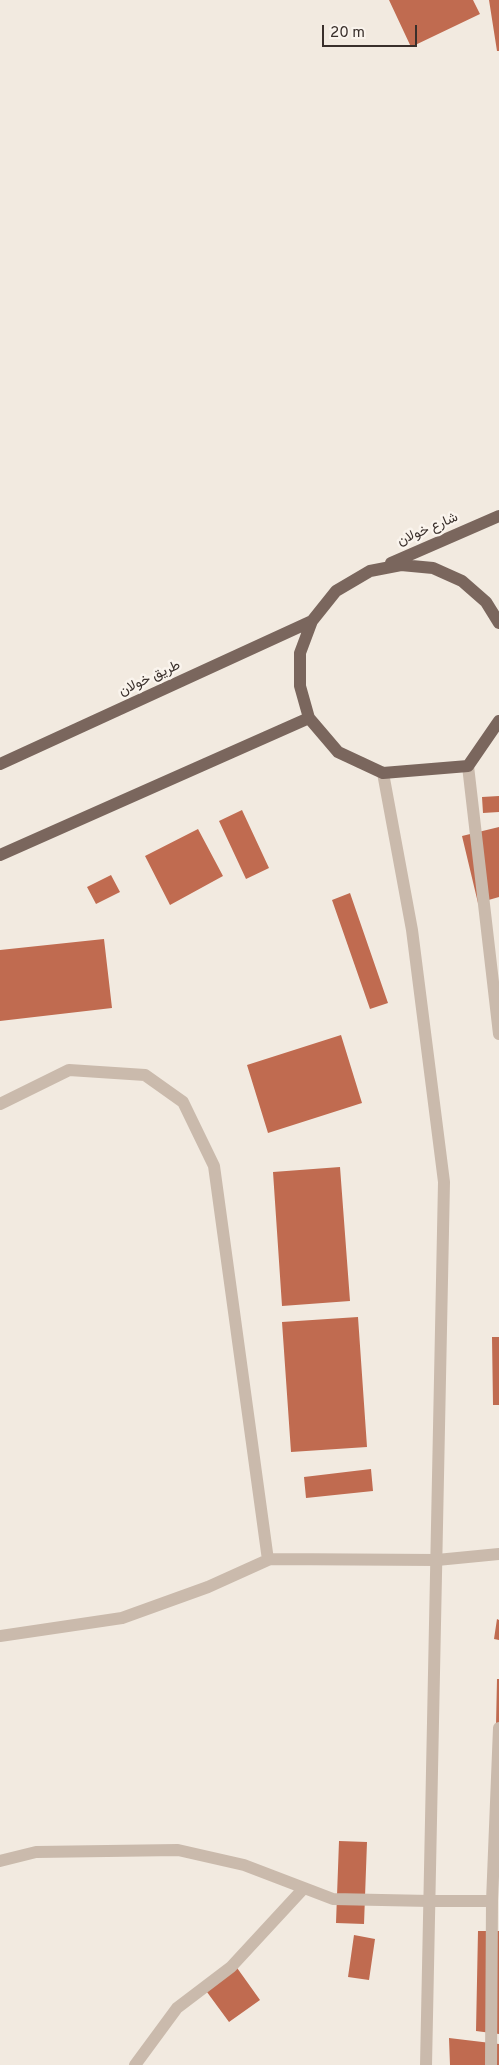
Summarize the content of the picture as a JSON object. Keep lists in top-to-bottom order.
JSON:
{
  "streets": {
    "main road": ["شارع خولان", "طريق خولان"]
  },
  "scale_bar": "20 m"
}
